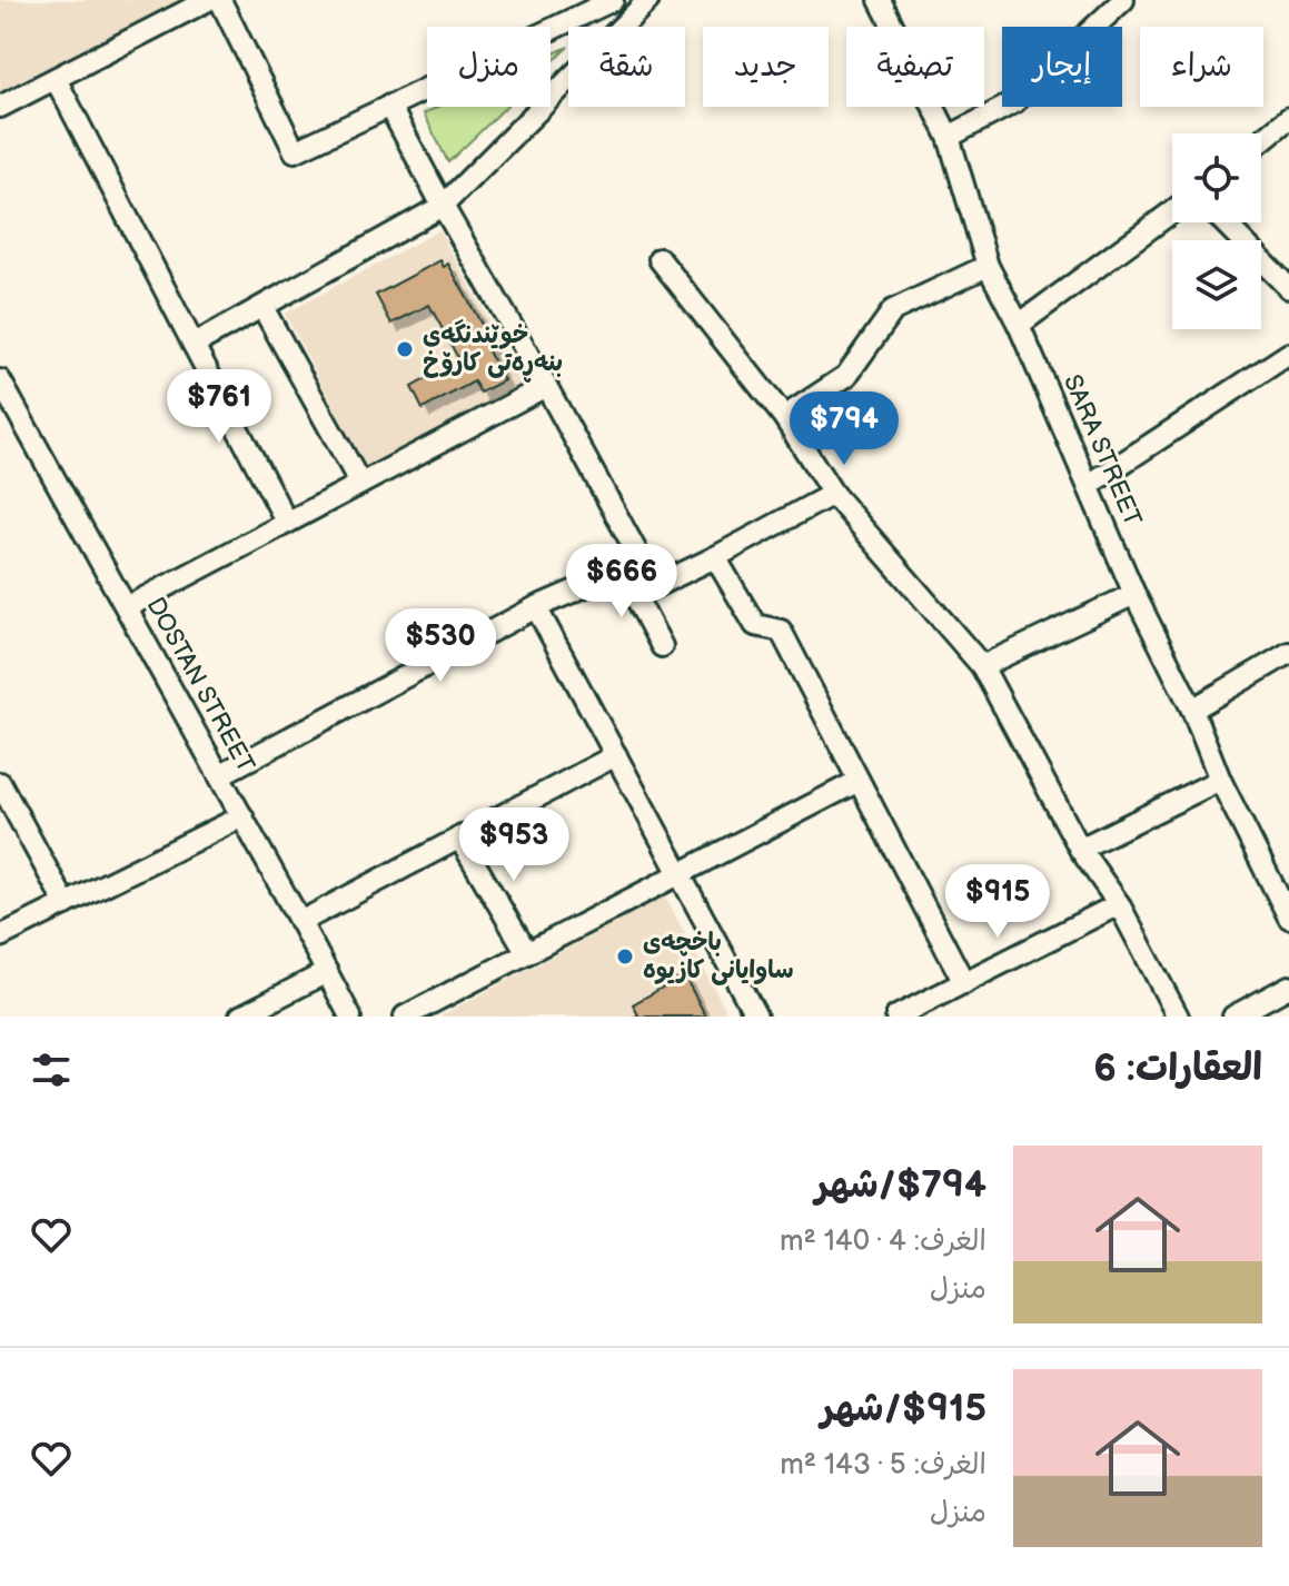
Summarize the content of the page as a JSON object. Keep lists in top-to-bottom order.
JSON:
{
  "streets": {
    "street": ["SARA STREET", "DOSTAN STREET"]
  },
  "places": ["خوێندنگەی بنەڕەتی کارۆخ", "باخچەی ساوایانی کازیوە"],
  "page": {
    "chip": [
      "شراء",
      "إيجار",
      "تصفية",
      "جديد",
      "شقة",
      "منزل"
    ],
    "price": [
      "$761",
      "$794",
      "$666",
      "$530",
      "$953",
      "$915"
    ],
    "heading": "العقارات: 6",
    "list": [
      {
        "name": "$794/شهر",
        "note": "الغرف: 4 · 140 m² · منزل"
      },
      {
        "name": "$915/شهر",
        "note": "الغرف: 5 · 143 m² · منزل"
      }
    ]
  }
}
